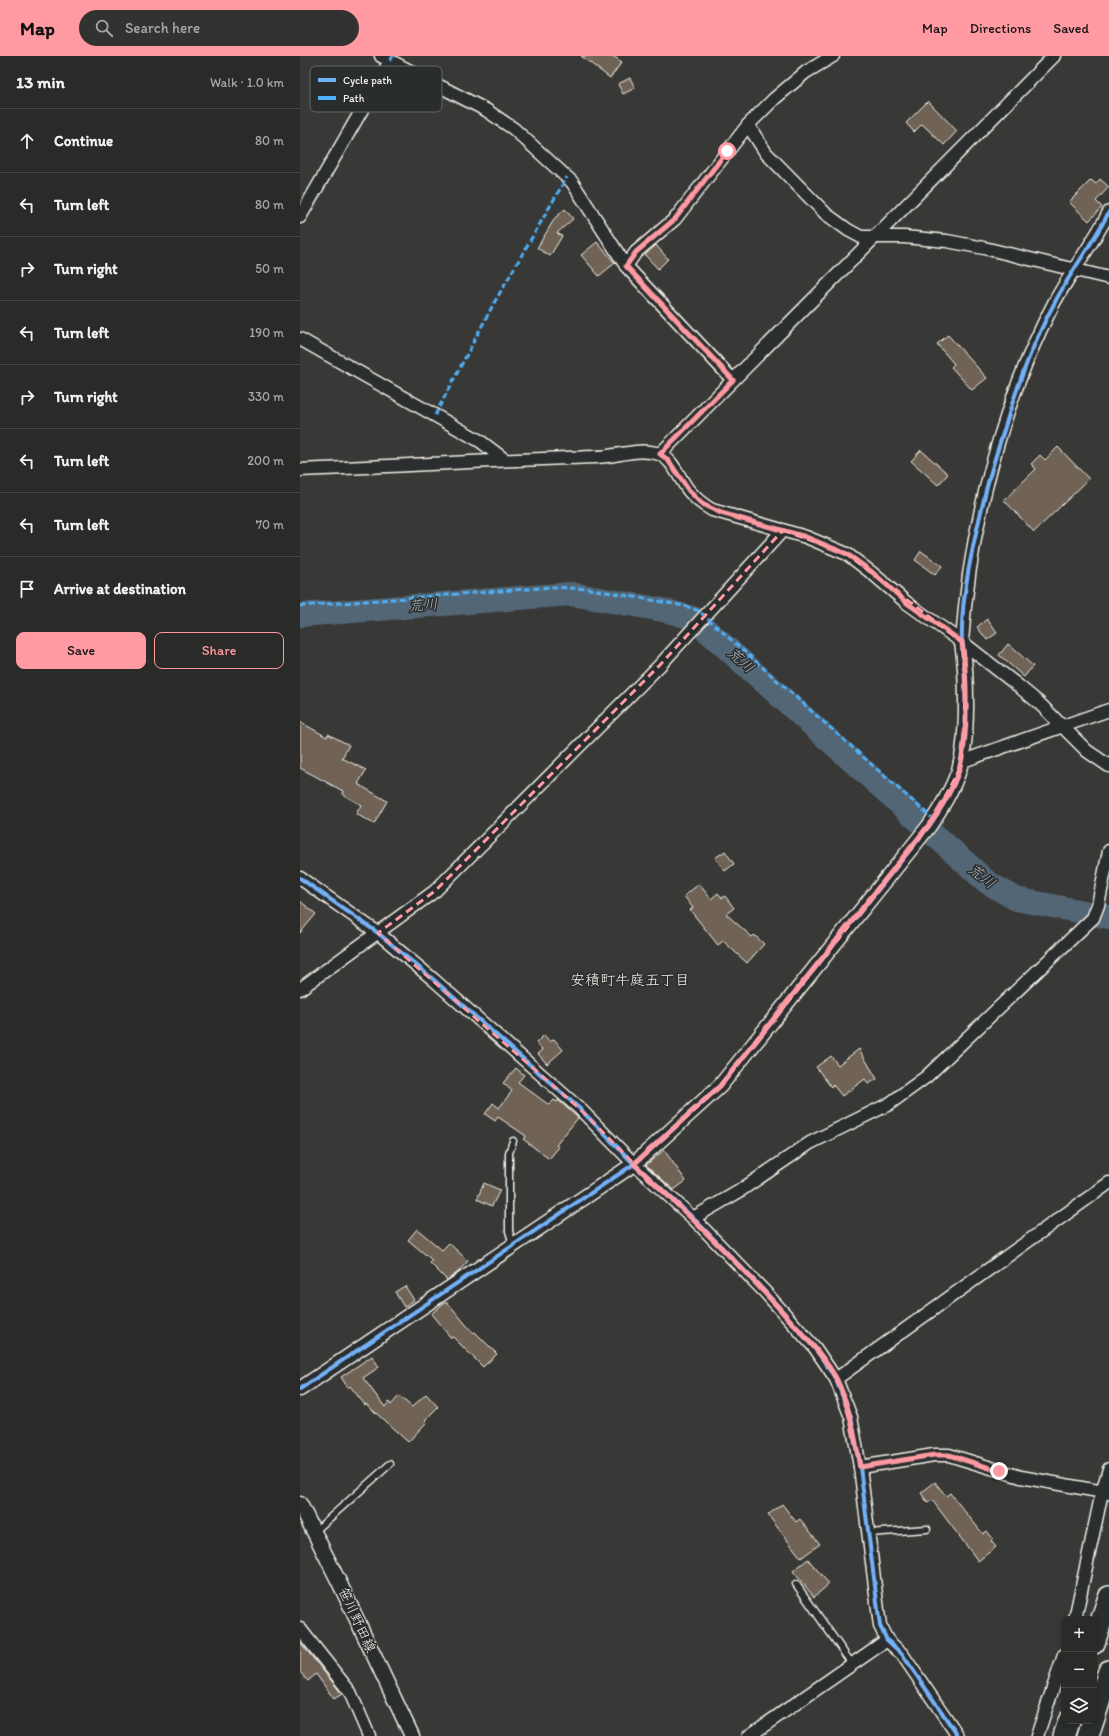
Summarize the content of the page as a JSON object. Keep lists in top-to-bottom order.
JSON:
{
  "streets": {
    "street": ["笹川野田線"]
  },
  "districts": ["安積町牛庭五丁目"],
  "water": ["荒川"],
  "legend": ["Cycle path", "Path"],
  "page": {
    "header": "Map",
    "search": "Search here",
    "nav": ["Map", "Directions", "Saved"],
    "heading": ["13 min", "Walk · 1.0 km"],
    "list": [
      ["Continue", "80 m"],
      ["Turn left", "80 m"],
      ["Turn right", "50 m"],
      ["Turn left", "190 m"],
      ["Turn right", "330 m"],
      ["Turn left", "200 m"],
      ["Turn left", "70 m"],
      "Arrive at destination"
    ],
    "buttons": ["Save", "Share"],
    "map_buttons": ["+", "−"]
  }
}
